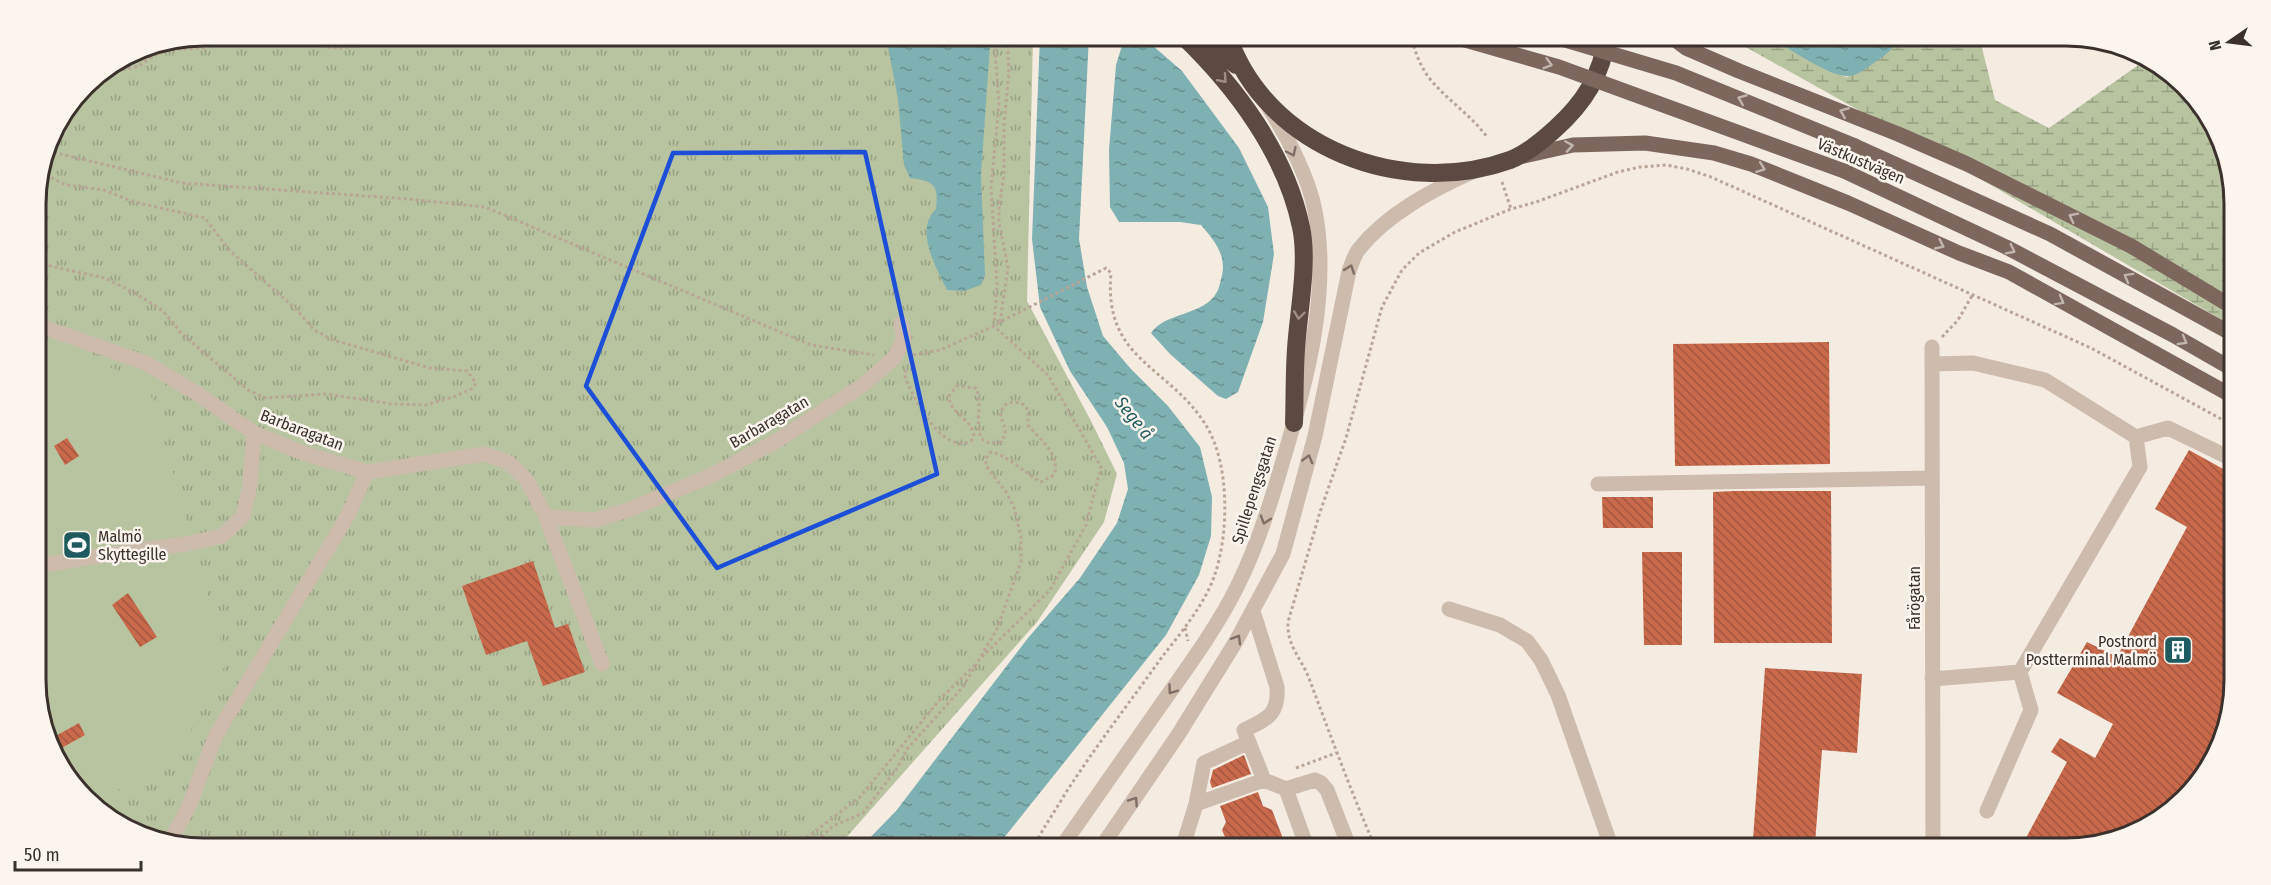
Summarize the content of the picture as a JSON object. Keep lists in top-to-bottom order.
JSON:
{
  "streets": {
    "main road": ["Västkustvägen"],
    "street": ["Barbaragatan", "Spillepengsgatan", "Fårögatan"]
  },
  "water": ["Sege å"],
  "places": {
    "sports": ["Malmö Skyttegille"],
    "building": ["Postnord Postterminal Malmö"]
  },
  "scale_bar": "50 m",
  "north": "left"
}
